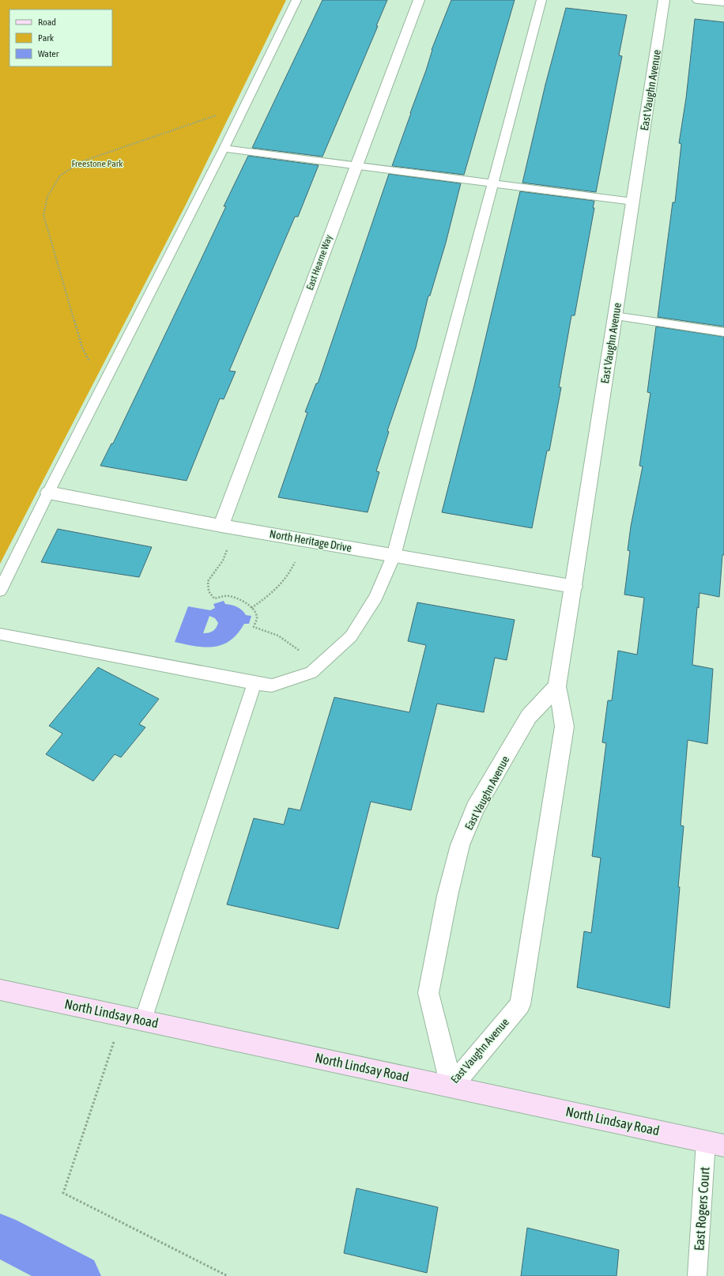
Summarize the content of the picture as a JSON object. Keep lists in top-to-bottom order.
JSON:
{
  "streets": {
    "main road": ["North Lindsay Road"],
    "street": ["East Vaughn Avenue", "East Hearne Way", "North Heritage Drive"],
    "lane": ["East Rogers Court"]
  },
  "crossings": [
    ["East Vaughn Avenue", "North Heritage Drive"],
    ["East Vaughn Avenue", "North Lindsay Road"],
    ["East Hearne Way", "North Heritage Drive"],
    ["North Lindsay Road", "East Rogers Court"]
  ],
  "parks": ["Freestone Park"],
  "legend": ["Road", "Park", "Water"]
}
